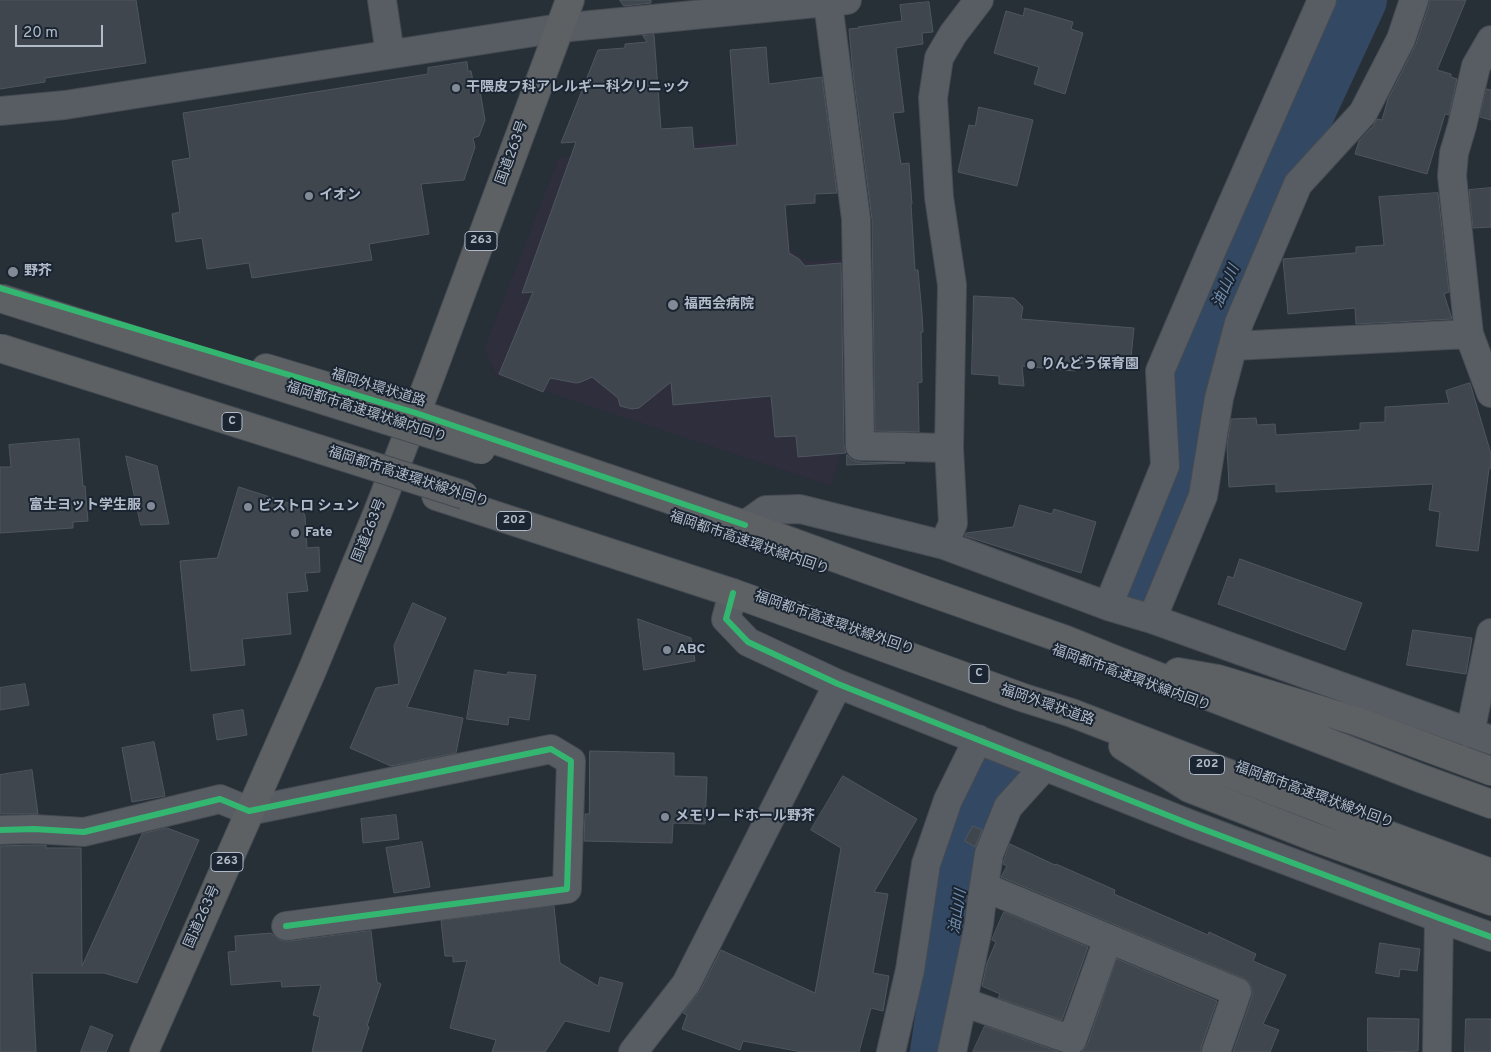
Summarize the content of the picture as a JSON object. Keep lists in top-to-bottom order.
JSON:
{
  "streets": {
    "highway": [
      "国道263号",
      "263",
      "福岡外環状道路",
      "福岡都市高速環状線内回り",
      "C",
      "福岡都市高速環状線外回り",
      "202"
    ]
  },
  "crossings": [
    ["国道263号", "福岡外環状道路"]
  ],
  "water": ["油山川"],
  "places": [
    "干隈皮フ科アレルギー科クリニック",
    "イオン",
    "野芥",
    "福西会病院",
    "りんどう保育園",
    "富士ヨット学生服",
    "ビストロ シュン",
    "Fate",
    "ABC",
    "メモリードホール野芥"
  ],
  "scale_bar": "20 m"
}
